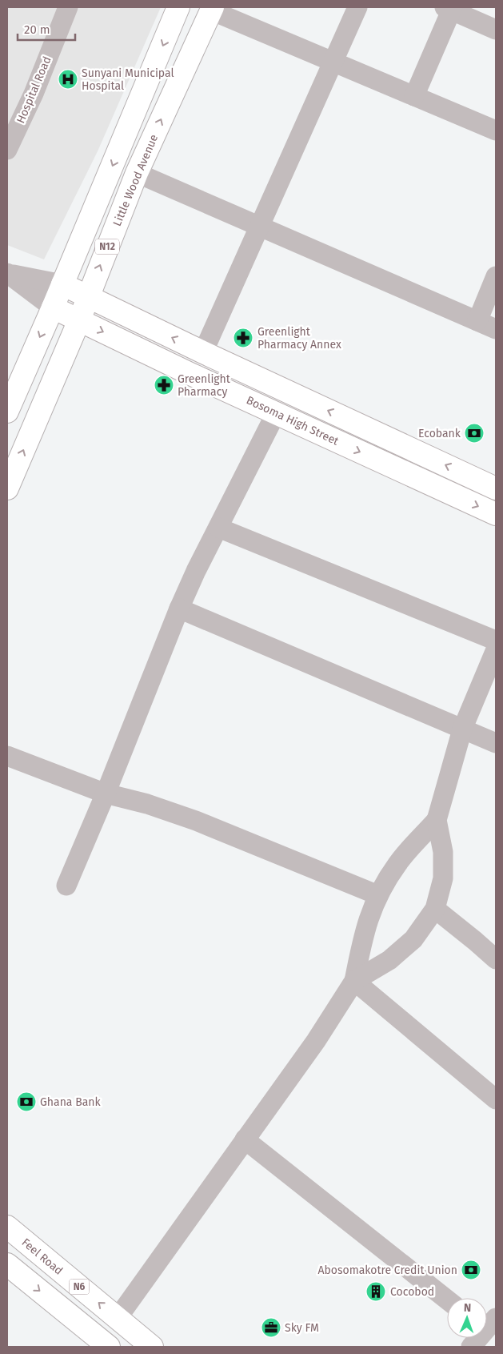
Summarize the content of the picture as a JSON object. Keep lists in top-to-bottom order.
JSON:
{
  "streets": {
    "main road": [
      "Little Wood Avenue",
      "N12",
      "Bosoma High Street",
      "Feel Road",
      "N6"
    ],
    "street": ["Hospital Road"]
  },
  "crossings": [
    ["Little Wood Avenue", "Bosoma High Street"],
    ["N12", "Bosoma High Street"]
  ],
  "places": {
    "hospital": ["Sunyani Municipal Hospital"],
    "pharmacy": ["Greenlight Pharmacy Annex", "Greenlight Pharmacy"],
    "bank": ["Ecobank", "Ghana Bank", "Abosomakotre Credit Union"],
    "building": ["Cocobod"],
    "office": ["Sky FM"]
  },
  "scale_bar": "20 m",
  "north": "top"
}
